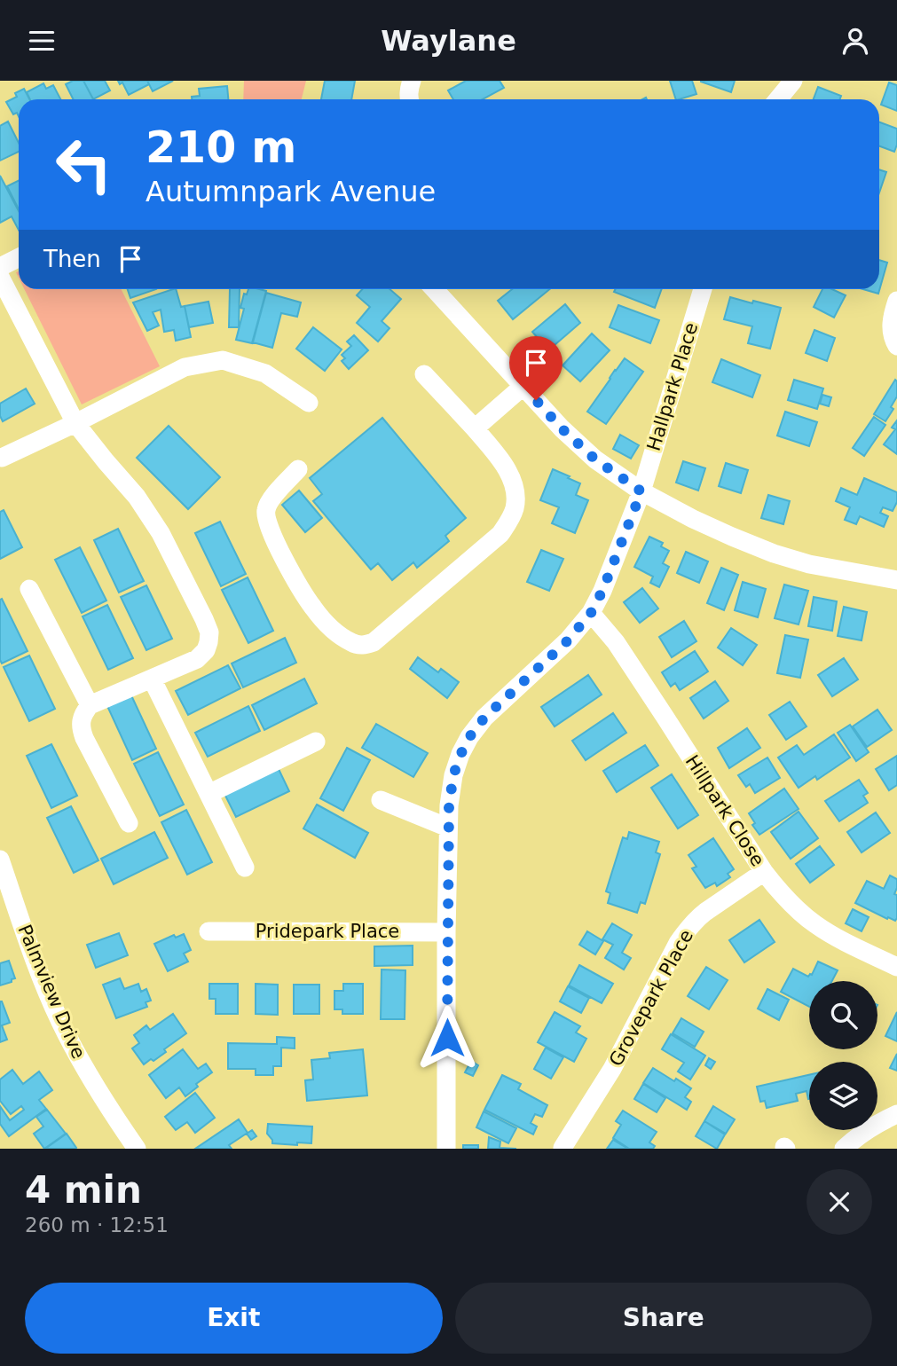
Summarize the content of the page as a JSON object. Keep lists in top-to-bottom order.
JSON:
{
  "streets": {
    "street": [
      "Hallpark Place",
      "Hillpark Close",
      "Pridepark Place",
      "Palmview Drive",
      "Grovepark Place"
    ]
  },
  "crossings": [
    ["Hallpark Place", "Hillpark Close"],
    ["Hallpark Place", "Pridepark Place"],
    ["Hillpark Close", "Grovepark Place"]
  ],
  "page": {
    "header": "Waylane",
    "turn": ["210 m", "Autumnpark Avenue"],
    "then": "Then",
    "heading": ["4 min", "260 m · 12:51"],
    "buttons": ["Exit", "Share"]
  }
}
